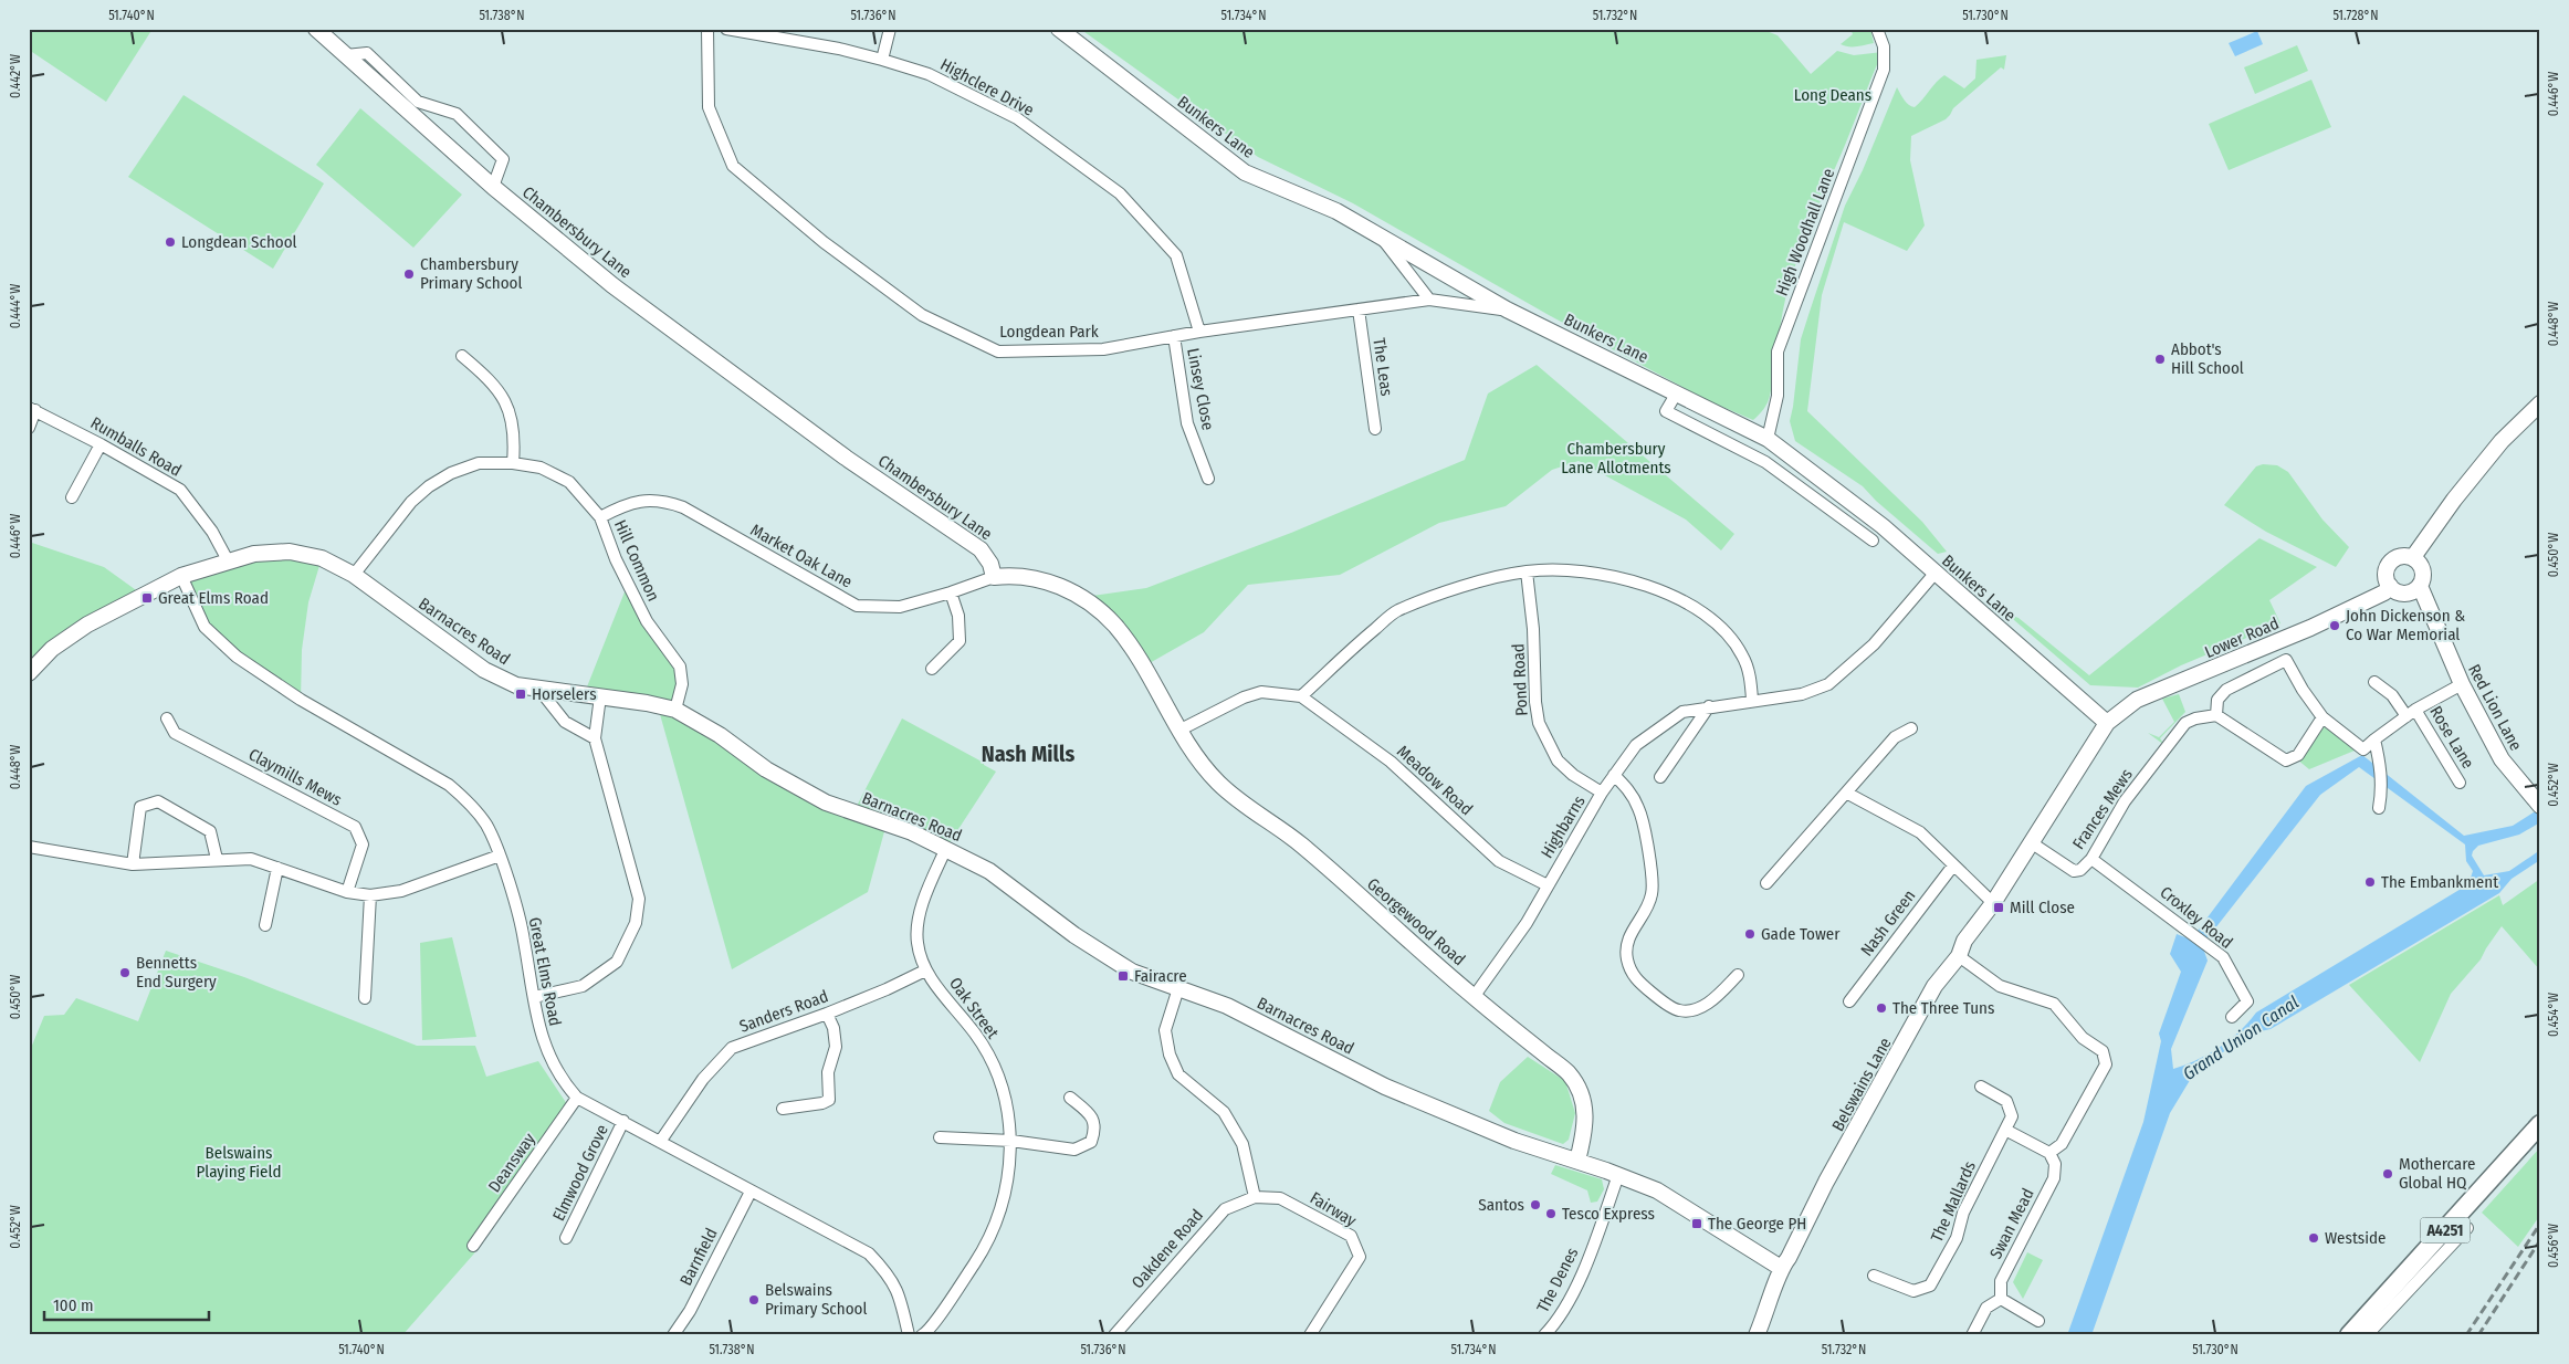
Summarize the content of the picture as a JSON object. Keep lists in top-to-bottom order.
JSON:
{
  "streets": {
    "main road": ["A4251"],
    "street": [
      "Highclere Drive",
      "Bunkers Lane",
      "Chambersbury Lane",
      "High Woodhall Lane",
      "Longdean Park",
      "The Leas",
      "Linsey Close",
      "Rumballs Road",
      "Market Oak Lane",
      "Hill Common",
      "Barnacres Road",
      "Lower Road",
      "Pond Road",
      "Red Lion Lane",
      "Rose Lane",
      "Claymills Mews",
      "Meadow Road",
      "Frances Mews",
      "Highbarns",
      "Croxley Road",
      "Georgewood Road",
      "Nash Green",
      "Great Elms Road",
      "Oak Street",
      "Sanders Road",
      "Belswains Lane",
      "Deansway",
      "Elmwood Grove",
      "The Mallards",
      "Fairway",
      "Swan Mead",
      "Oakdene Road",
      "Barnfield",
      "The Denes"
    ]
  },
  "crossings": [
    ["Highclere Drive", "Longdean Park"],
    ["Bunkers Lane", "High Woodhall Lane"],
    ["Bunkers Lane", "Longdean Park"],
    ["Bunkers Lane", "Lower Road"],
    ["Bunkers Lane", "Belswains Lane"],
    ["Chambersbury Lane", "Market Oak Lane"],
    ["Longdean Park", "The Leas"],
    ["Longdean Park", "Linsey Close"],
    ["Rumballs Road", "Barnacres Road"],
    ["Market Oak Lane", "Hill Common"],
    ["Hill Common", "Barnacres Road"],
    ["Barnacres Road", "Georgewood Road"],
    ["Barnacres Road", "Great Elms Road"],
    ["Barnacres Road", "Oak Street"],
    ["Barnacres Road", "Belswains Lane"],
    ["Barnacres Road", "The Denes"],
    ["Lower Road", "Red Lion Lane"],
    ["Lower Road", "Belswains Lane"],
    ["Pond Road", "Highbarns"],
    ["Red Lion Lane", "Rose Lane"],
    ["Meadow Road", "Highbarns"],
    ["Frances Mews", "Croxley Road"],
    ["Frances Mews", "Belswains Lane"],
    ["Highbarns", "Georgewood Road"],
    ["Great Elms Road", "Sanders Road"],
    ["Great Elms Road", "Deansway"],
    ["Great Elms Road", "Elmwood Grove"],
    ["Great Elms Road", "Barnfield"],
    ["Oak Street", "Sanders Road"],
    ["Fairway", "Oakdene Road"]
  ],
  "districts": ["Nash Mills"],
  "water": ["Grand Union Canal"],
  "parks": ["Long Deans", "Chambersbury Lane Allotments", "Belswains Playing Field"],
  "places": {
    "other": [
      "Longdean School",
      "Chambersbury Primary School",
      "Abbot's Hill School",
      "John Dickenson & Co War Memorial",
      "The Embankment",
      "Gade Tower",
      "Bennetts End Surgery",
      "The Three Tuns",
      "Mothercare Global HQ",
      "Santos",
      "Tesco Express",
      "Westside",
      "Belswains Primary School"
    ],
    "transit": [
      "Great Elms Road",
      "Horselers",
      "Mill Close",
      "Fairacre",
      "The George PH"
    ]
  },
  "scale_bar": "100 m",
  "coordinates": [
    "51.740°N",
    "51.738°N",
    "51.736°N",
    "51.734°N",
    "51.732°N",
    "51.730°N",
    "51.728°N",
    "0.442°W",
    "0.446°W",
    "0.444°W",
    "0.448°W",
    "0.450°W",
    "0.452°W",
    "0.454°W",
    "0.456°W"
  ]
}
